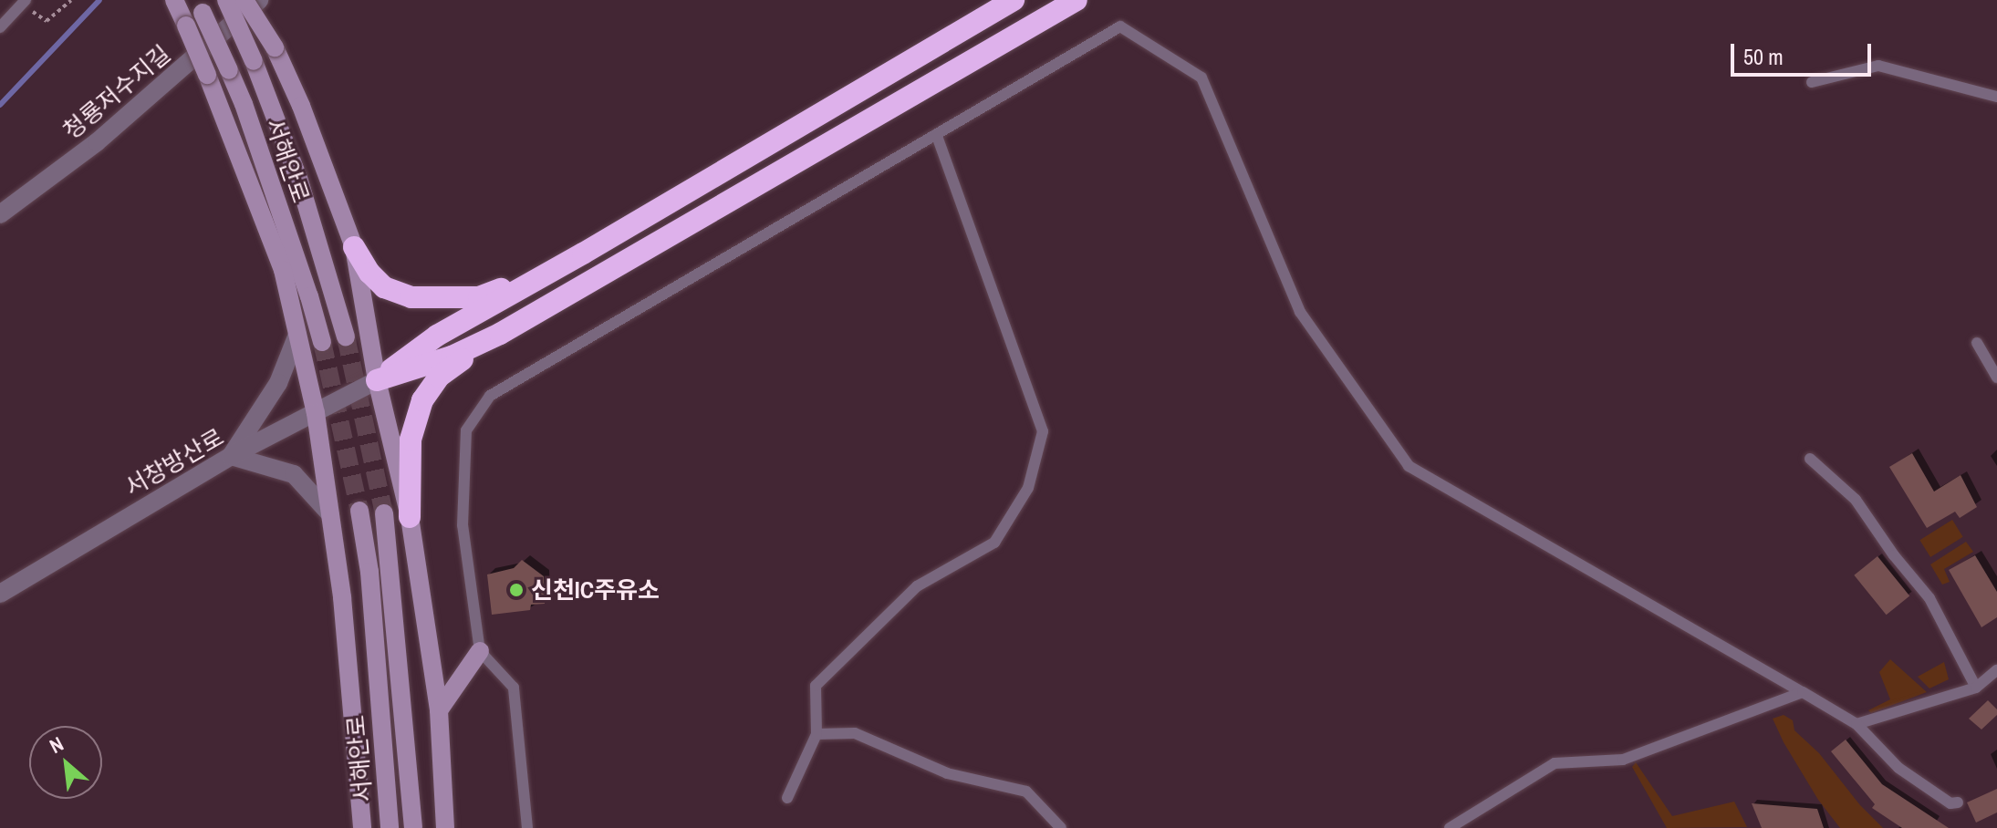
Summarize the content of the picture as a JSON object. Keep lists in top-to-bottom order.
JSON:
{
  "streets": {
    "main road": ["서해안로"],
    "street": ["청룡저수지길", "서창방산로"]
  },
  "places": ["신천IC주유소"],
  "scale_bar": "50 m",
  "north": "top left"
}
